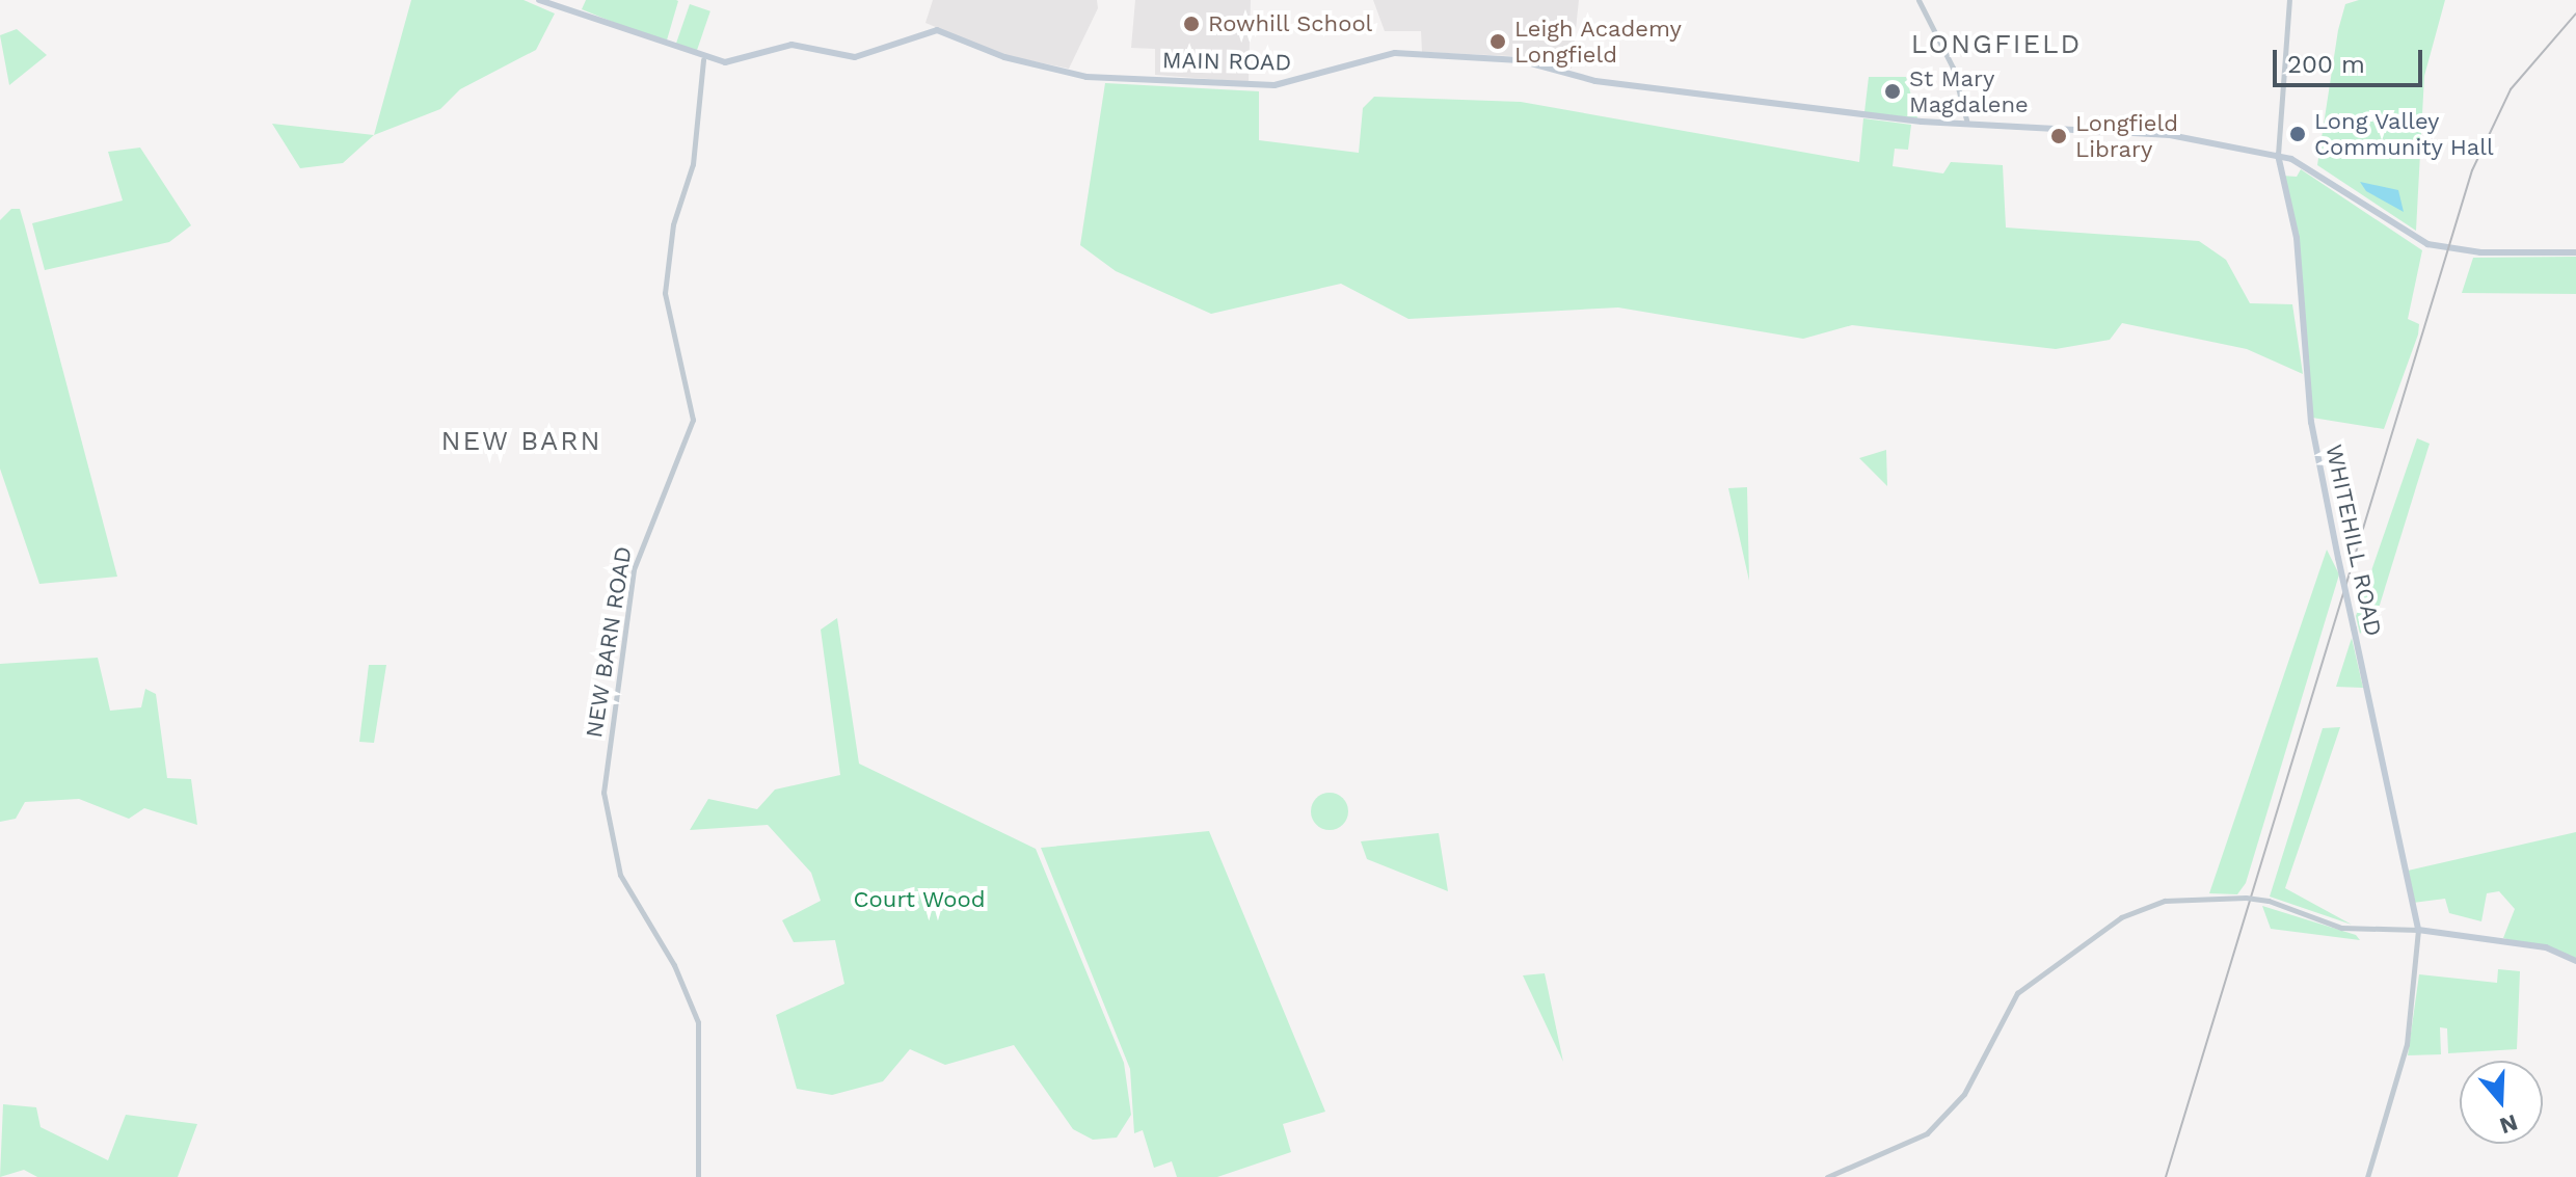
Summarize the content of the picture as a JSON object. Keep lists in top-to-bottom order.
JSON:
{
  "streets": {
    "main road": ["MAIN ROAD", "WHITEHILL ROAD"],
    "street": ["NEW BARN ROAD"]
  },
  "crossings": [
    ["MAIN ROAD", "WHITEHILL ROAD"],
    ["MAIN ROAD", "NEW BARN ROAD"]
  ],
  "districts": ["LONGFIELD", "NEW BARN"],
  "parks": ["Court Wood"],
  "places": [
    "Rowhill School",
    "Leigh Academy Longfield",
    "St Mary Magdalene",
    "Long Valley Community Hall",
    "Longfield Library"
  ],
  "scale_bar": "200 m",
  "north": "bottom"
}
